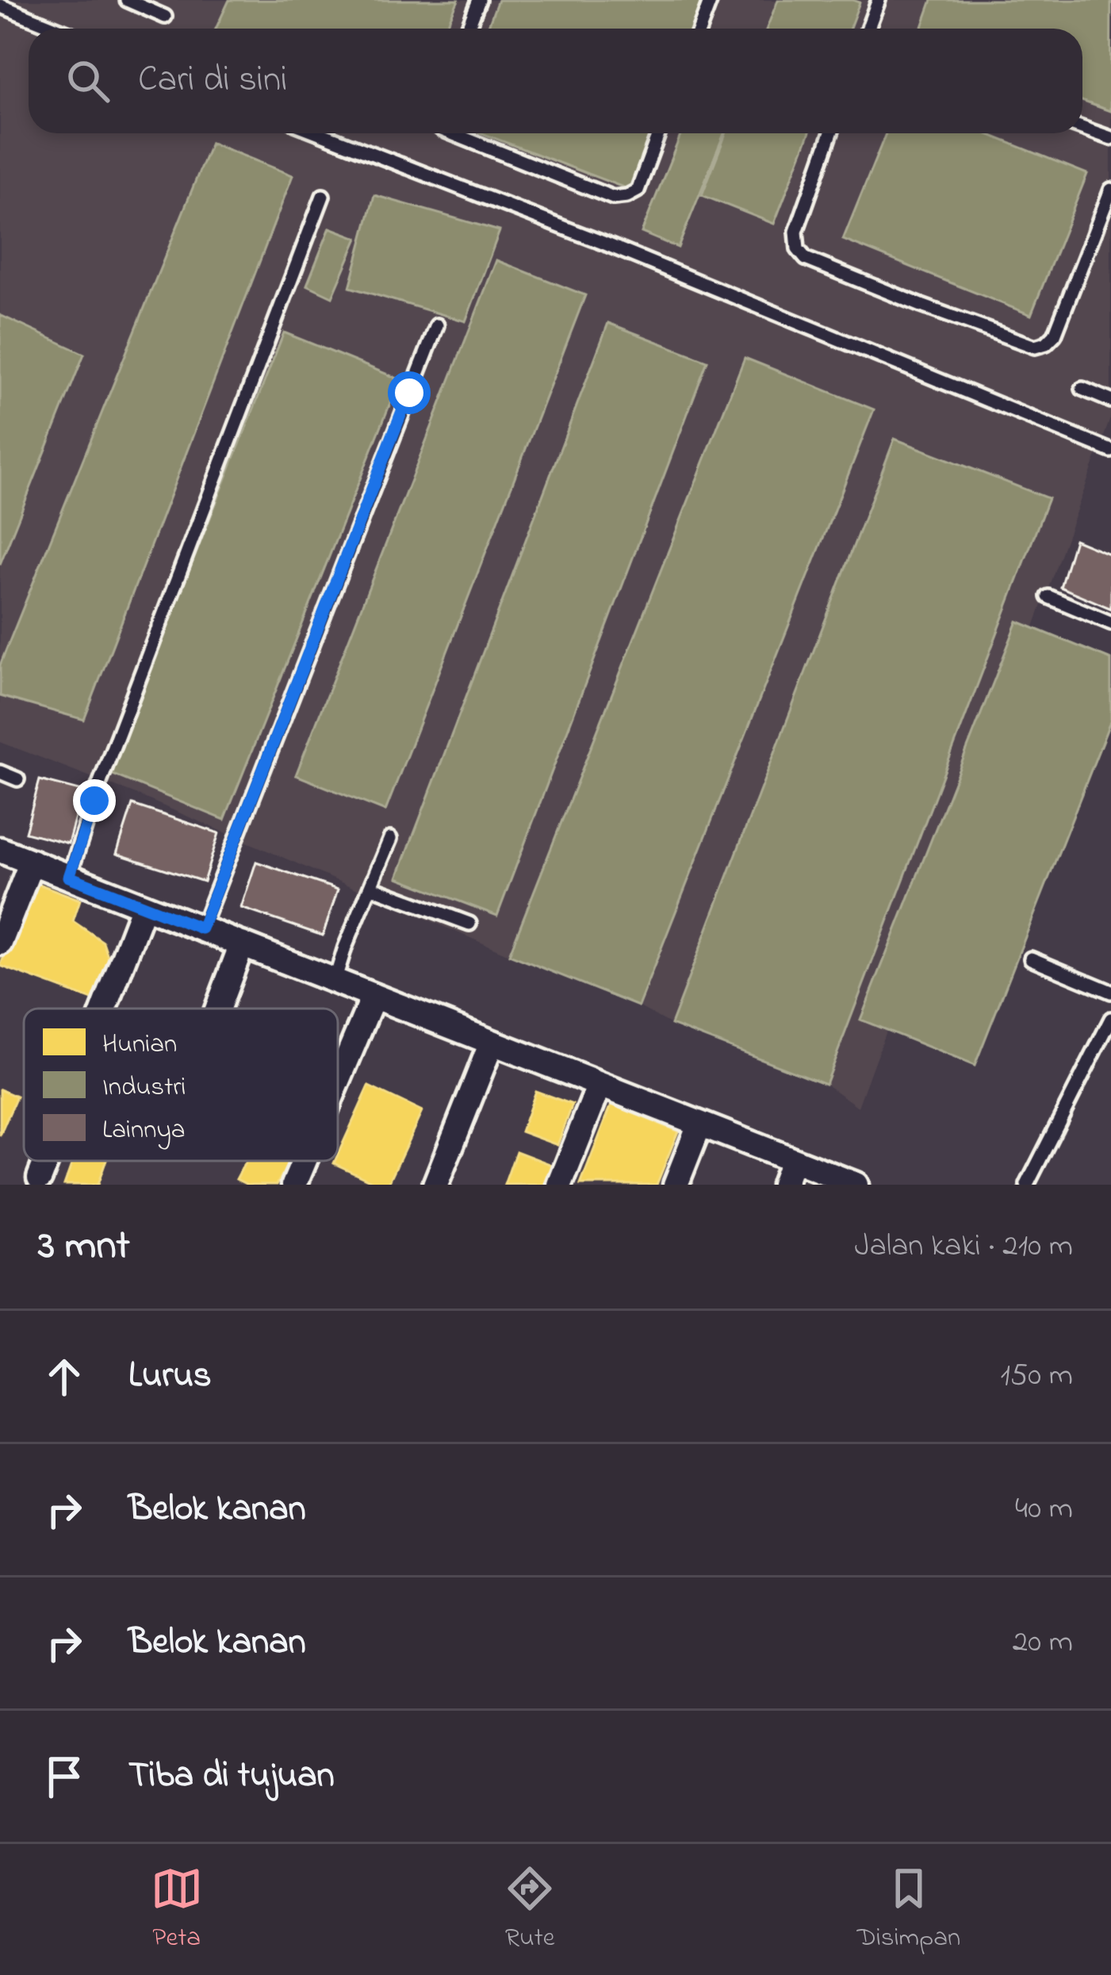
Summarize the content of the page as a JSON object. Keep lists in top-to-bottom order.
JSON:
{
  "legend": ["Hunian", "Industri", "Lainnya"],
  "page": {
    "search": "Cari di sini",
    "heading": ["3 mnt", "Jalan kaki · 210 m"],
    "list": [
      ["Lurus", "150 m"],
      ["Belok kanan", "40 m"],
      ["Belok kanan", "20 m"],
      "Tiba di tujuan"
    ],
    "nav": ["Peta", "Rute", "Disimpan"]
  }
}
